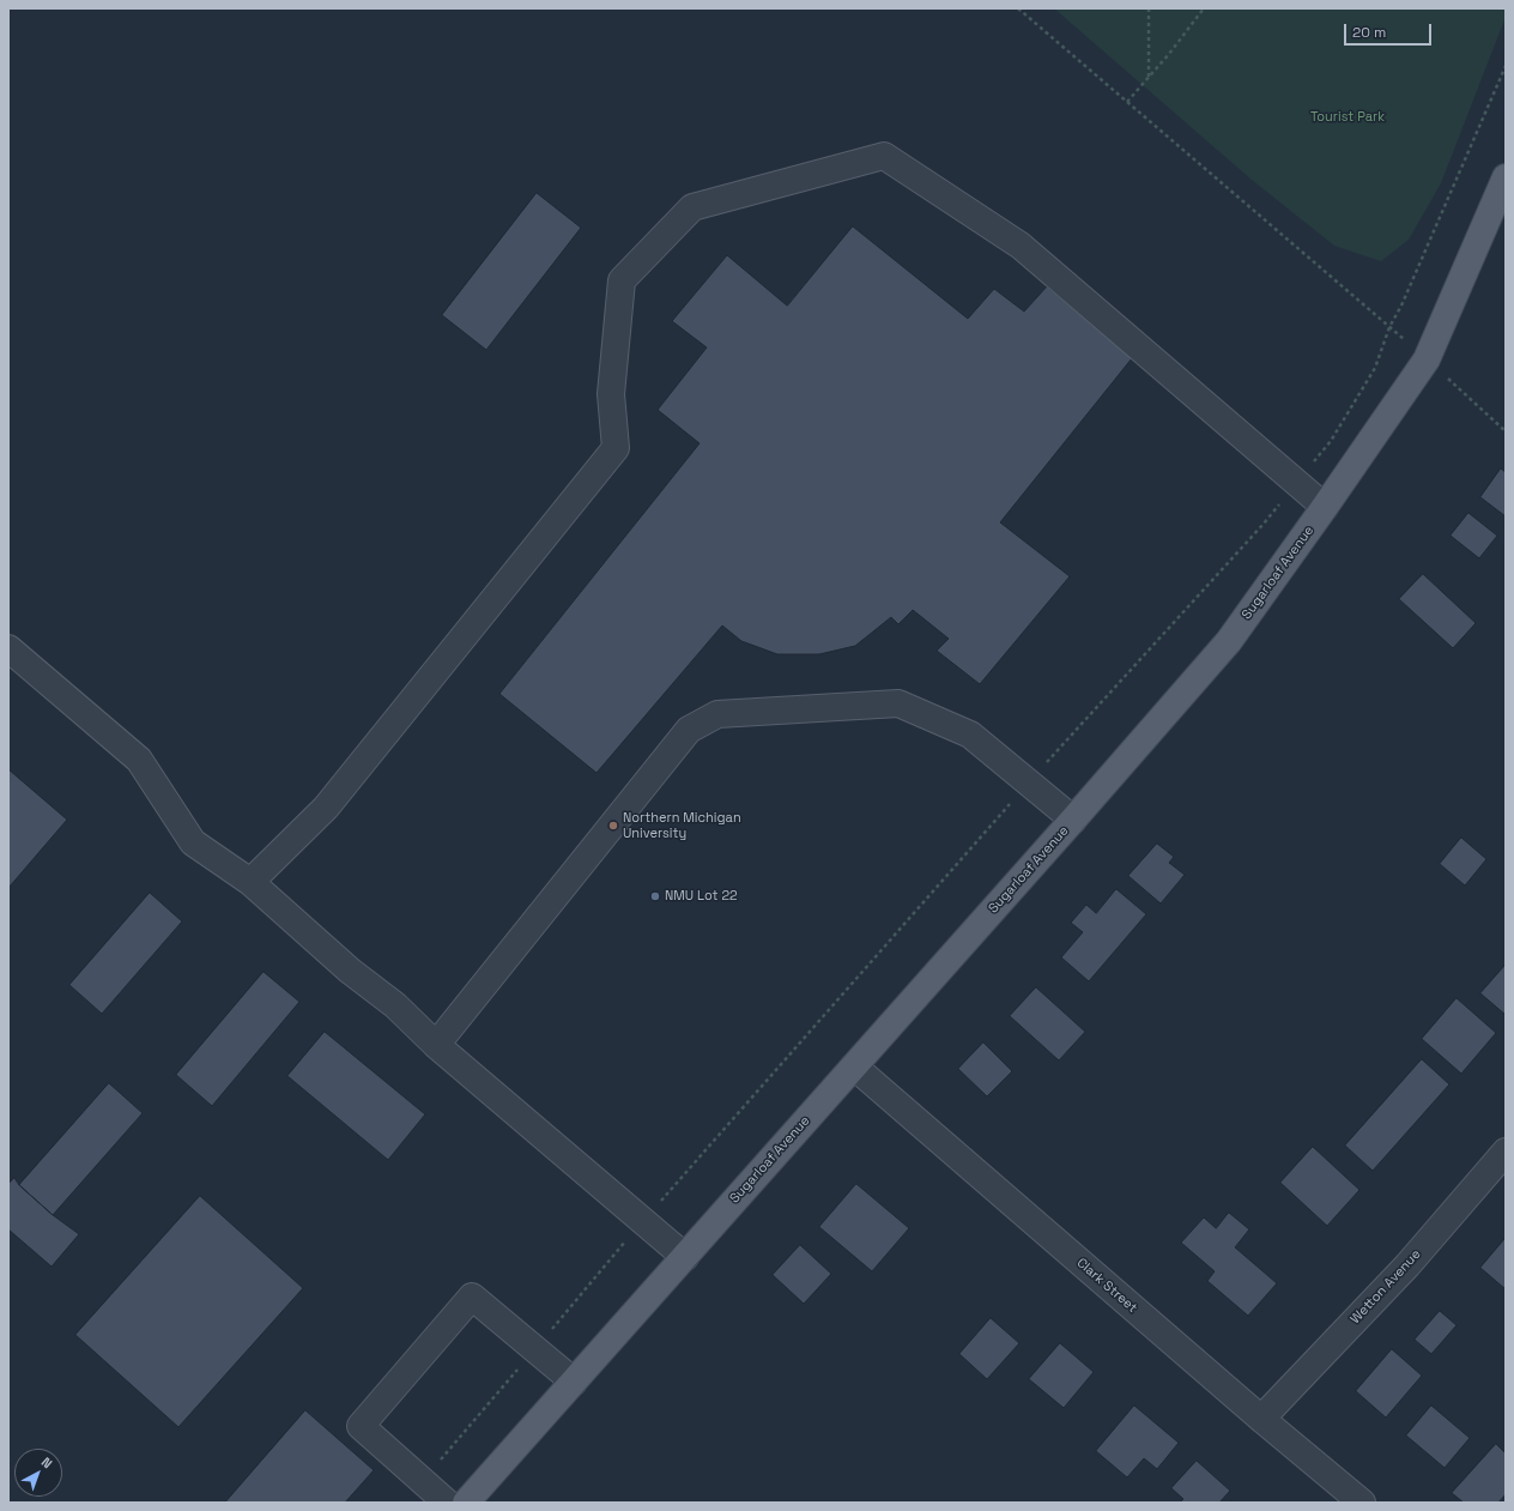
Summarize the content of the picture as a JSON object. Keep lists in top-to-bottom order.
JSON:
{
  "streets": {
    "main road": ["Sugarloaf Avenue"],
    "street": ["Clark Street", "Wetton Avenue"]
  },
  "crossings": [
    ["Sugarloaf Avenue", "Clark Street"],
    ["Clark Street", "Wetton Avenue"]
  ],
  "parks": ["Tourist Park"],
  "places": ["Northern Michigan University", "NMU Lot 22"],
  "scale_bar": "20 m",
  "north": "top right"
}
